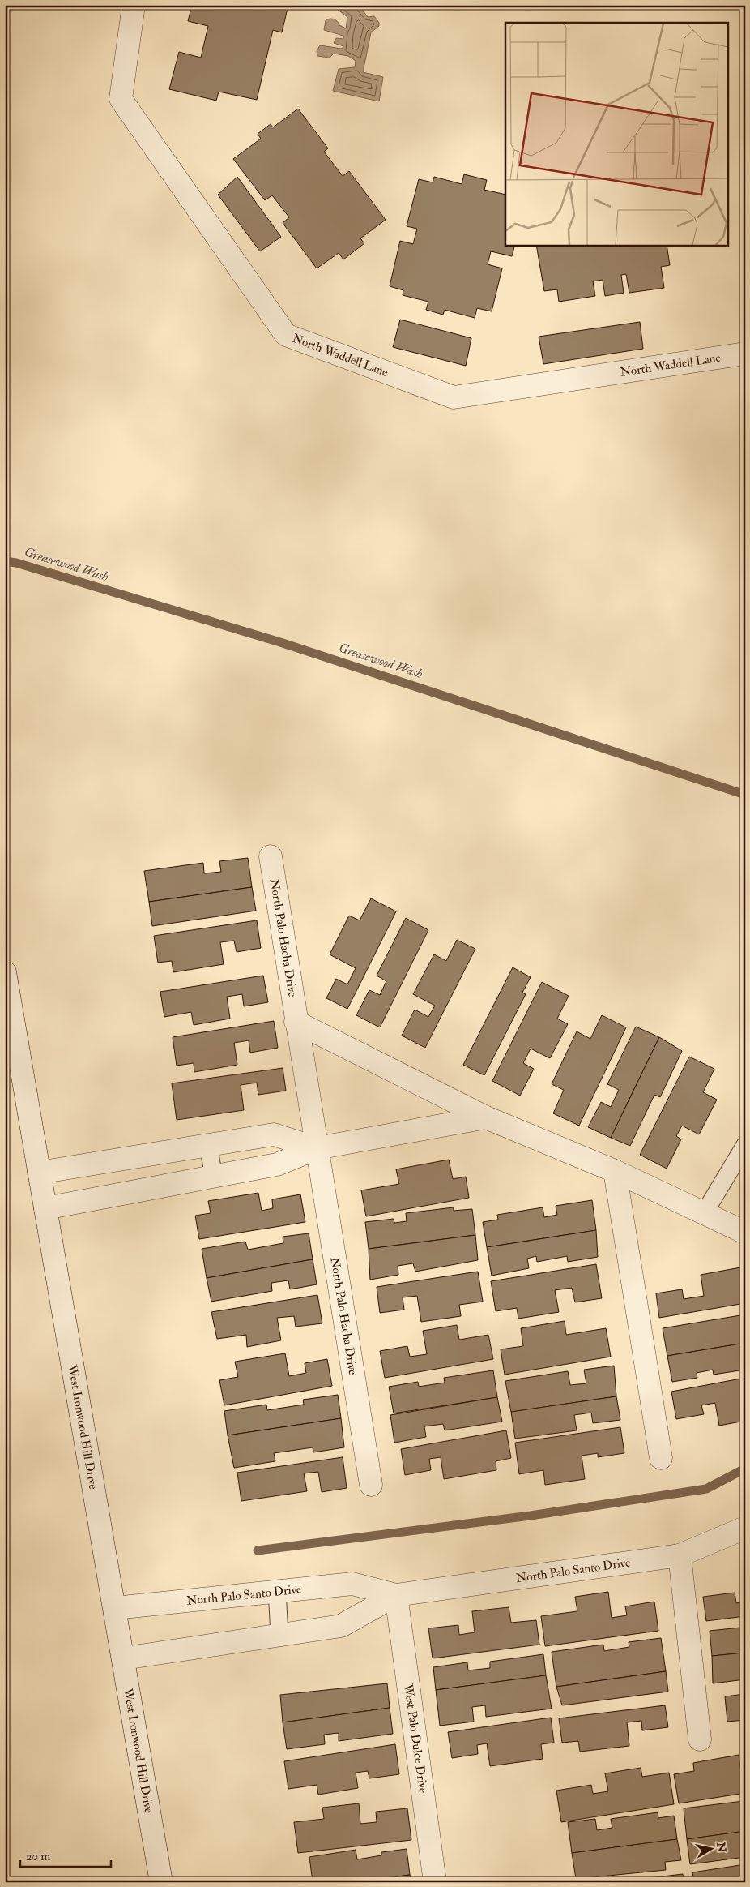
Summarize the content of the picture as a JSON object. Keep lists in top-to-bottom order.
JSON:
{
  "streets": {
    "street": [
      "North Waddell Lane",
      "North Palo Hacha Drive",
      "West Ironwood Hill Drive",
      "North Palo Santo Drive",
      "West Palo Dulce Drive"
    ]
  },
  "crossings": [
    ["West Ironwood Hill Drive", "North Palo Santo Drive"],
    ["North Palo Santo Drive", "West Palo Dulce Drive"]
  ],
  "water": ["Greasewood Wash"],
  "scale_bar": "20 m",
  "north": "right"
}
